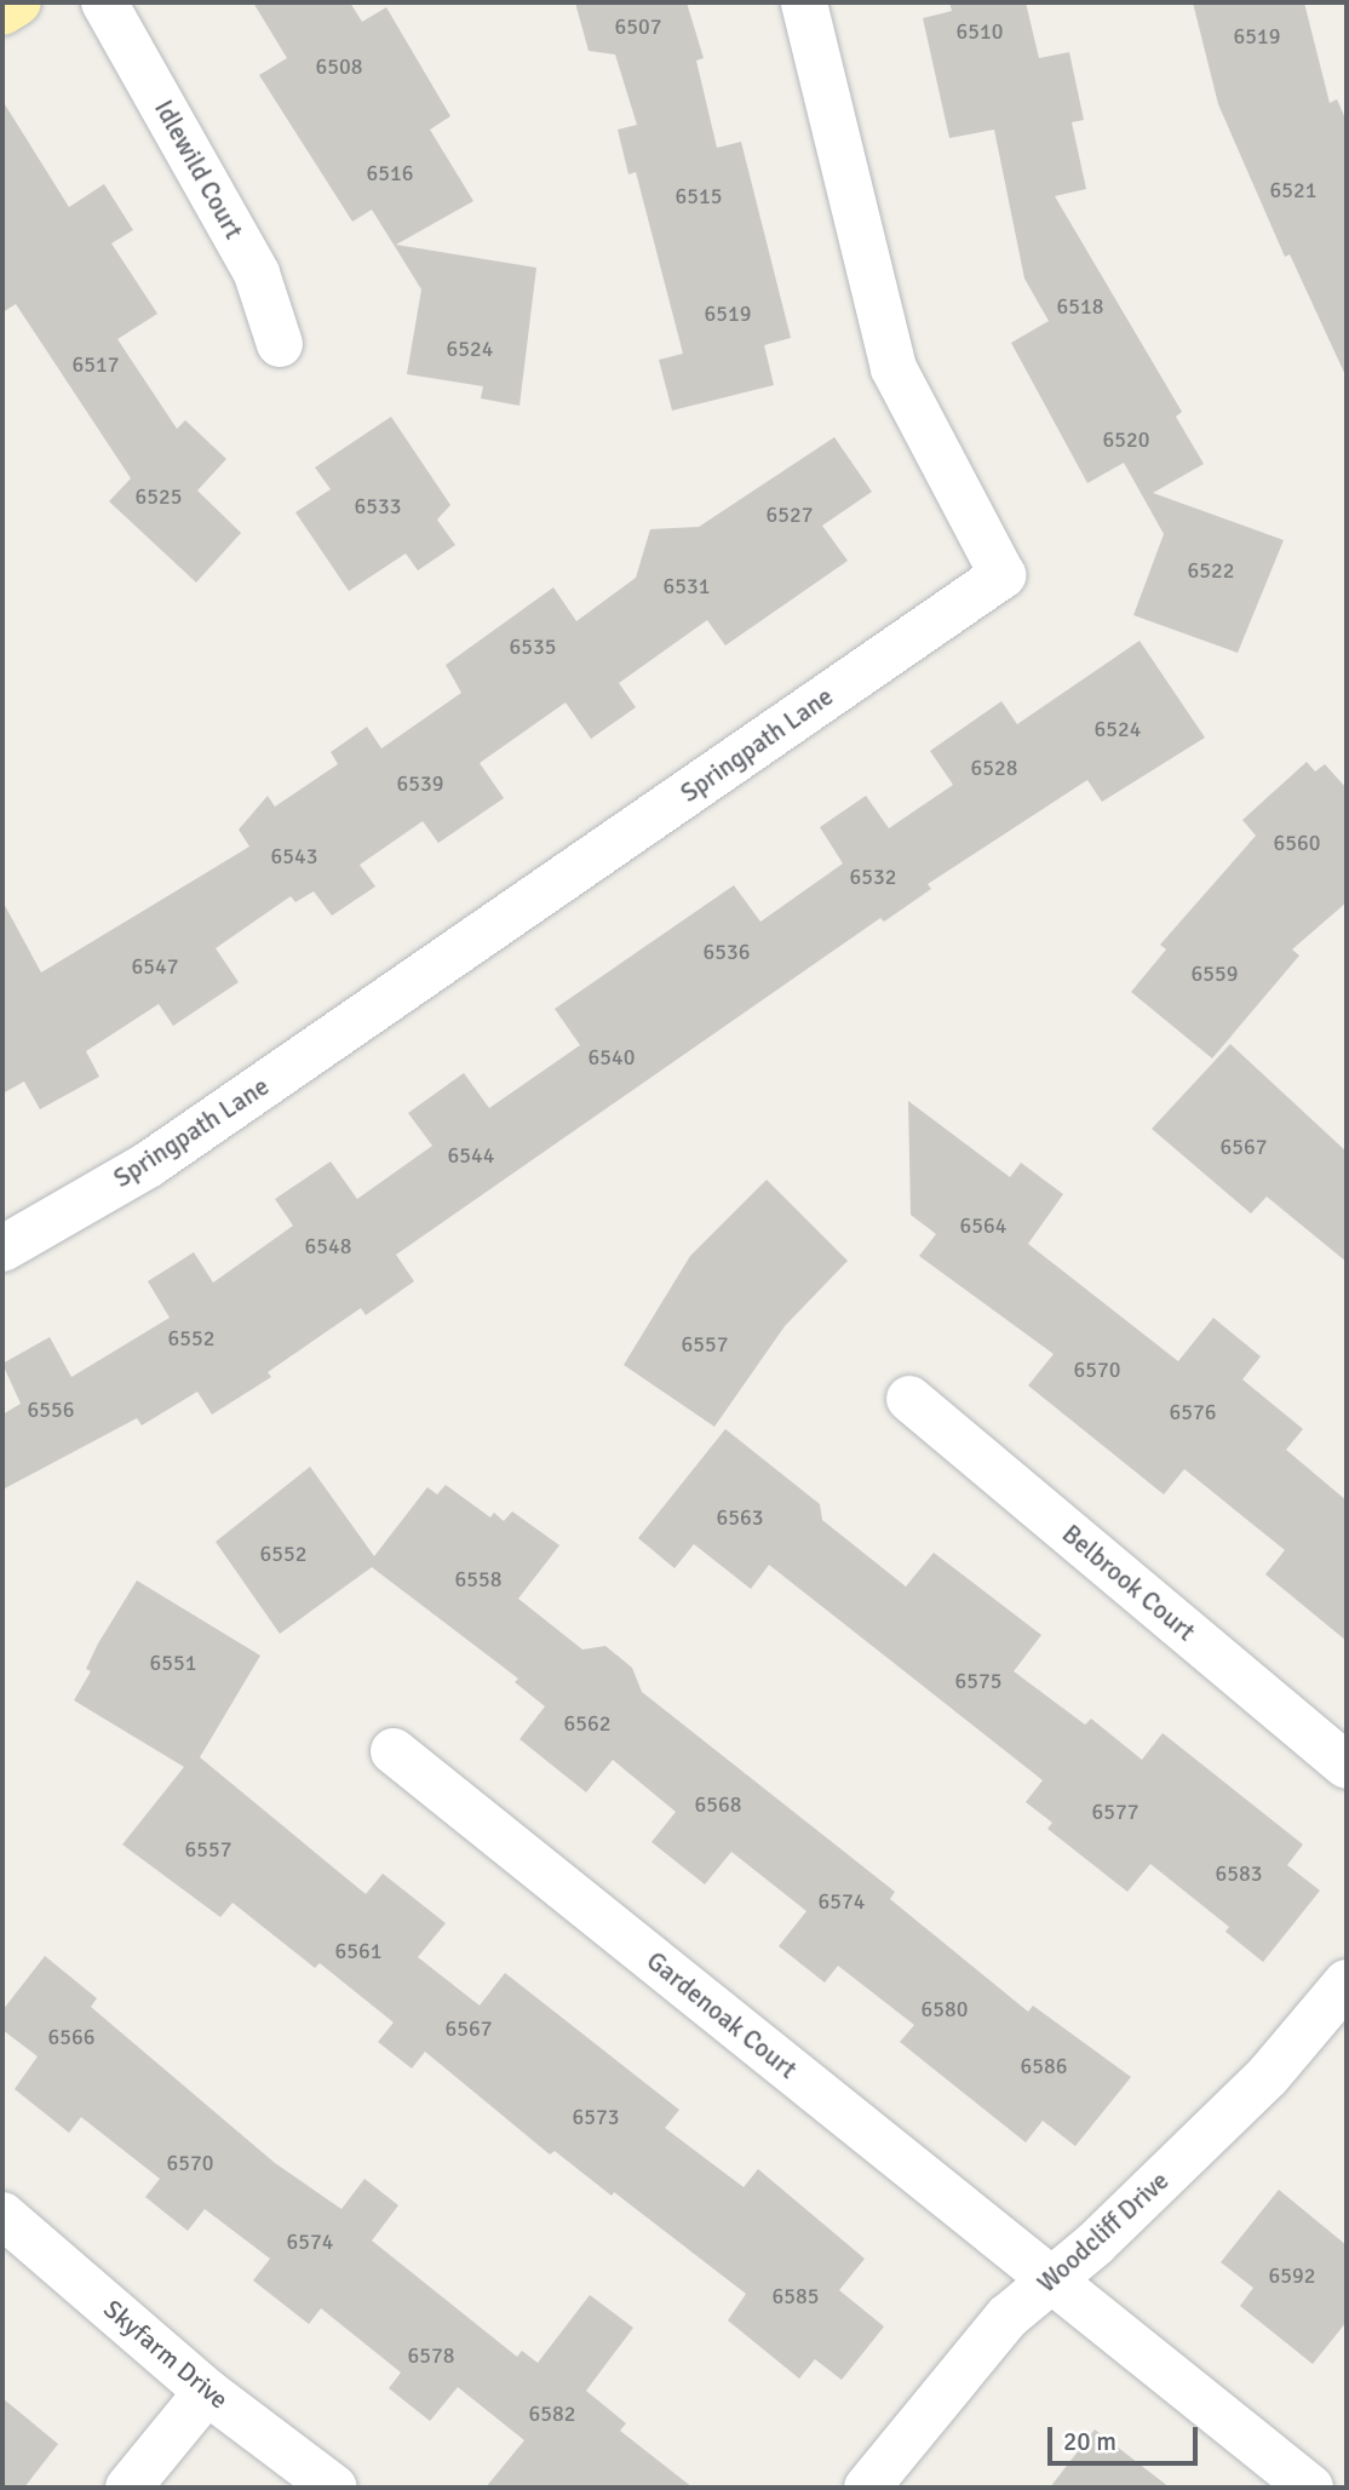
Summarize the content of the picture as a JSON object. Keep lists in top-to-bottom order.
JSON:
{
  "streets": {
    "street": [
      "Idlewild Court",
      "Springpath Lane",
      "Belbrook Court",
      "Gardenoak Court",
      "Woodcliff Drive",
      "Skyfarm Drive"
    ]
  },
  "crossings": [
    ["Gardenoak Court", "Woodcliff Drive"]
  ],
  "house_numbers": [
    "6507",
    "6510",
    "6519",
    "6508",
    "6516",
    "6521",
    "6515",
    "6518",
    "6519",
    "6524",
    "6517",
    "6520",
    "6525",
    "6533",
    "6527",
    "6522",
    "6531",
    "6535",
    "6524",
    "6528",
    "6539",
    "6560",
    "6543",
    "6532",
    "6536",
    "6547",
    "6559",
    "6540",
    "6567",
    "6544",
    "6564",
    "6548",
    "6552",
    "6557",
    "6570",
    "6556",
    "6576",
    "6563",
    "6552",
    "6558",
    "6551",
    "6575",
    "6562",
    "6568",
    "6577",
    "6557",
    "6583",
    "6574",
    "6561",
    "6580",
    "6567",
    "6566",
    "6586",
    "6573",
    "6570",
    "6574",
    "6592",
    "6585",
    "6578",
    "6582"
  ],
  "scale_bar": "20 m"
}
